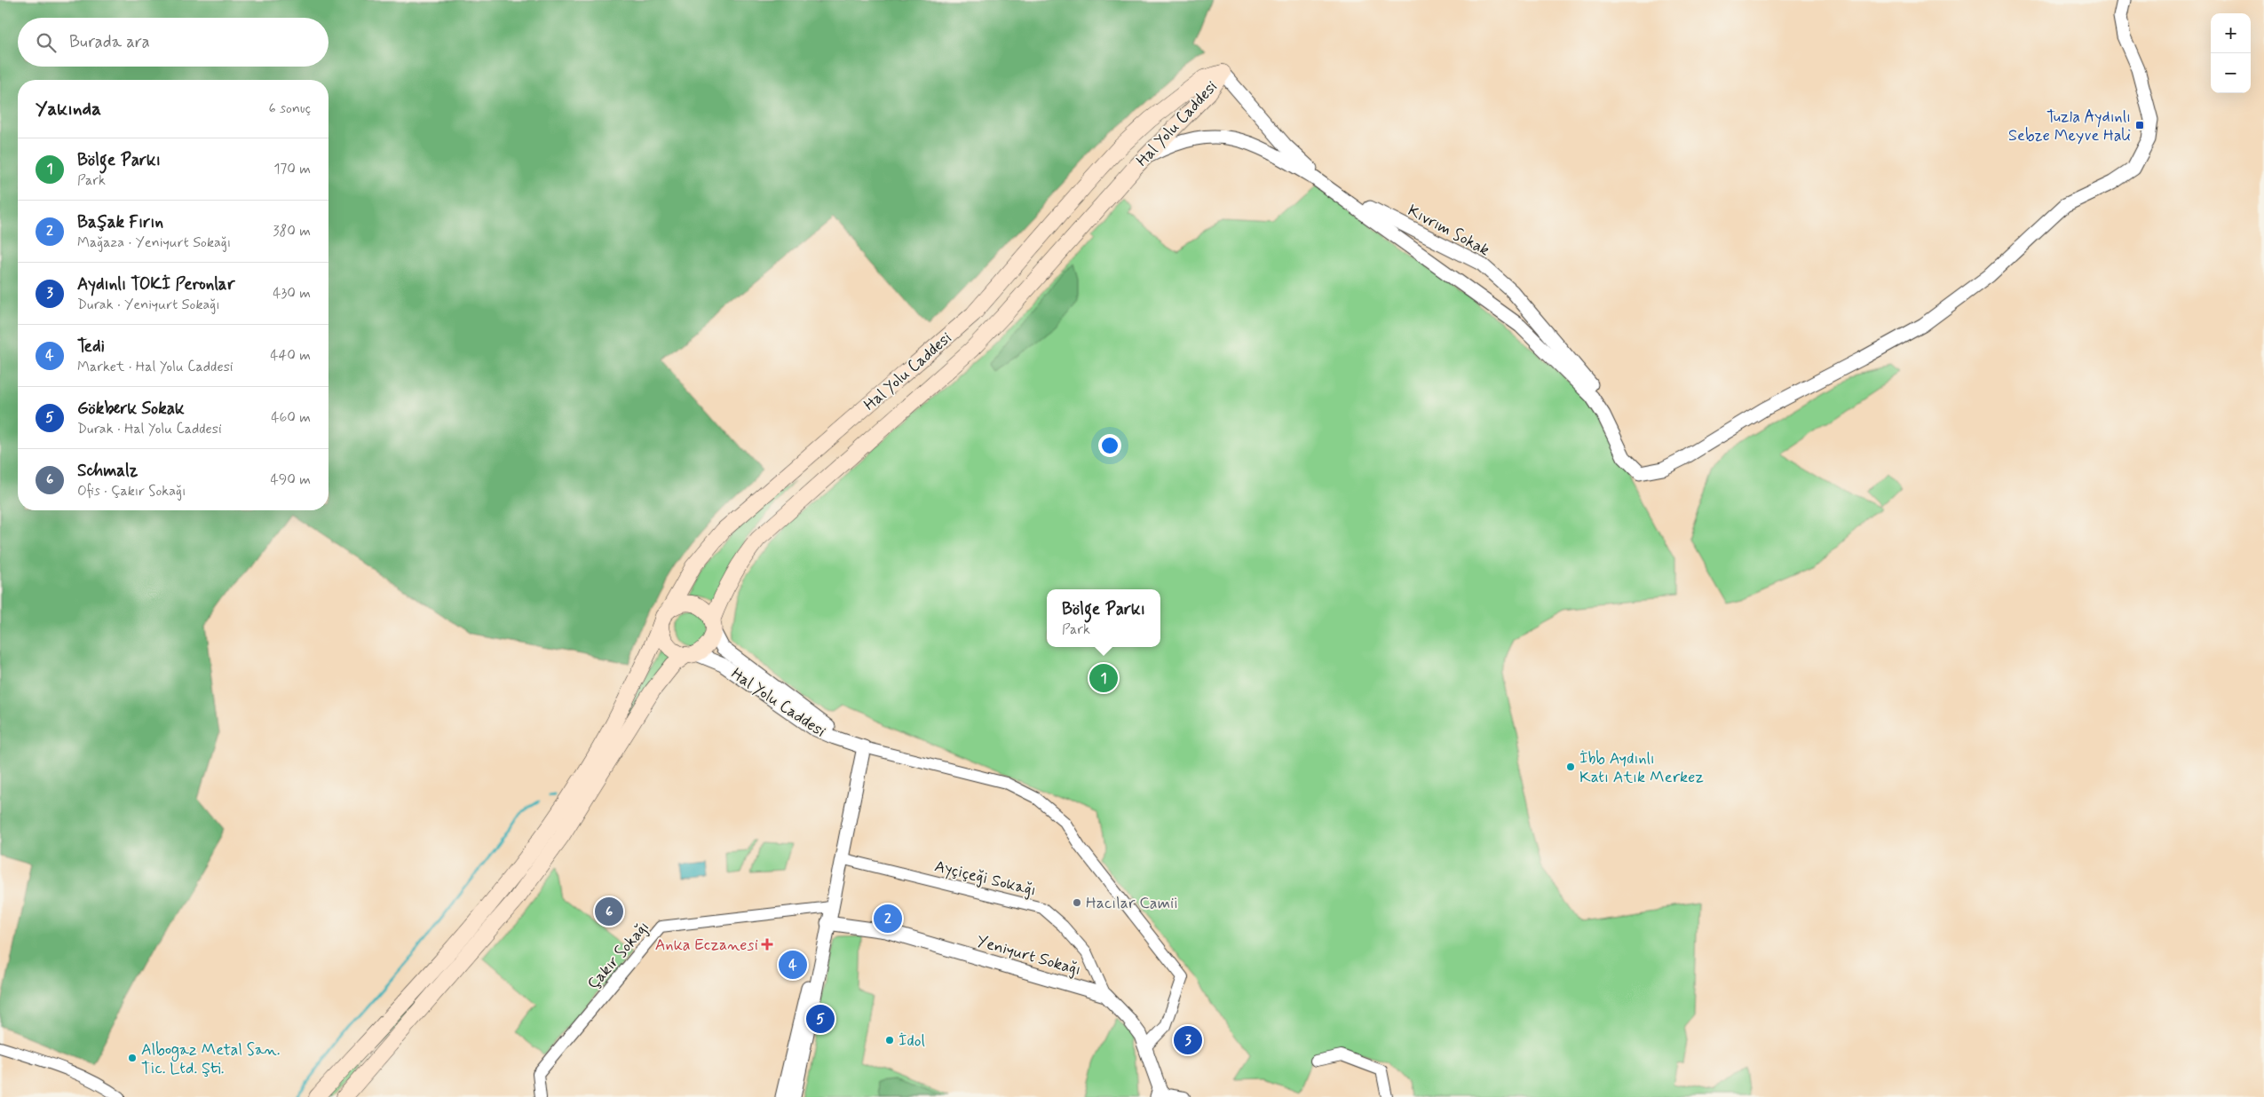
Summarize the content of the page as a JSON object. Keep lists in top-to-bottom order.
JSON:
{
  "streets": {
    "main road": ["Hal Yolu Caddesi"],
    "street": [
      "Kıvrım Sokak",
      "Ayçiçeği Sokağı",
      "Çakır Sokağı",
      "Yeniyurt Sokağı"
    ]
  },
  "crossings": [
    ["Hal Yolu Caddesi", "Kıvrım Sokak"],
    ["Ayçiçeği Sokağı", "Yeniyurt Sokağı"]
  ],
  "places": {
    "transit": ["Tuzla Aydınlı Sebze Meyve Hali"],
    "other": [
      "İbb Aydınlı Katı Atık Merkez",
      "Hacılar Camii",
      "İdol",
      "Albogaz Metal San. Tic. Ltd. Şti."
    ],
    "health": ["Anka Eczanesi"]
  },
  "page": {
    "map_buttons": ["+", "−"],
    "search": "Burada ara",
    "heading": ["Yakında", "6 sonuç"],
    "list": [
      {
        "mark": "1",
        "name": "Bölge Parkı",
        "note": "Park",
        "value": "170 m"
      },
      {
        "mark": "2",
        "name": "Başak Fırın",
        "note": "Mağaza · Yeniyurt Sokağı",
        "value": "380 m"
      },
      {
        "mark": "3",
        "name": "Aydınlı TOKİ Peronlar",
        "note": "Durak · Yeniyurt Sokağı",
        "value": "430 m"
      },
      {
        "mark": "4",
        "name": "Tedi",
        "note": "Market · Hal Yolu Caddesi",
        "value": "440 m"
      },
      {
        "mark": "5",
        "name": "Gökberk Sokak",
        "note": "Durak · Hal Yolu Caddesi",
        "value": "460 m"
      },
      {
        "mark": "6",
        "name": "Schmalz",
        "note": "Ofis · Çakır Sokağı",
        "value": "490 m"
      }
    ],
    "popup": ["Bölge Parkı", "Park"],
    "pins": [
      "1",
      "6",
      "2",
      "4",
      "5",
      "3"
    ]
  }
}
